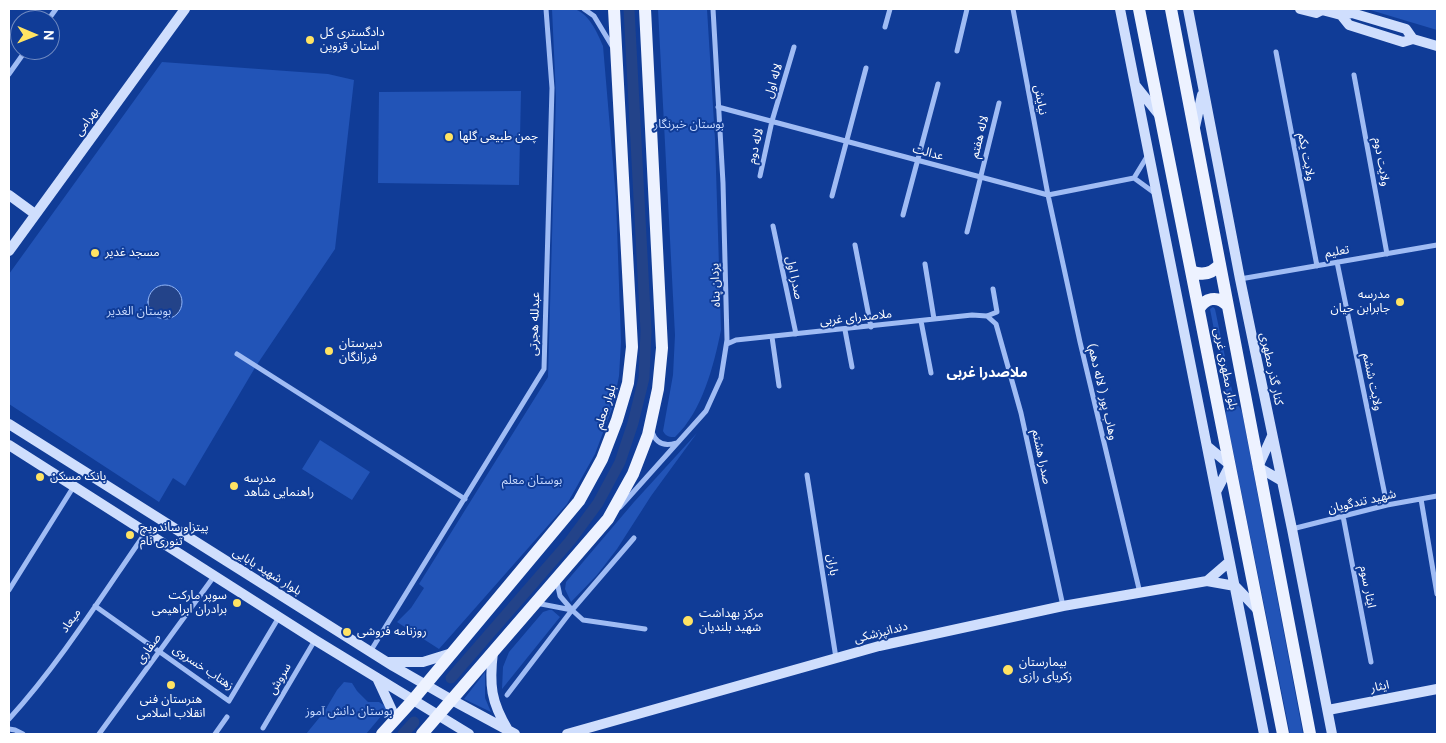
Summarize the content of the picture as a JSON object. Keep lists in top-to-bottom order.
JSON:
{
  "streets": {
    "main road": ["بلوار مطهری غربی", "بلوار معلم"],
    "street": [
      "لاله اول",
      "نيايش",
      "بهرامی",
      "لاله هفتم",
      "لاله دوم",
      "عدالت",
      "ولایت یکم",
      "ولایت دوم",
      "تعلیم",
      "صدرا اول",
      "یزدان پناه",
      "ملاصدرای غربی",
      "عبدلله هجرتی",
      "کنار گذر مطهری",
      "ولایت ششم",
      "وهاب پور ( لاله دهم)",
      "صدرا هشتم",
      "شهید تندگویان",
      "باران",
      "بلوار شهید بابایی",
      "ایثار سوم",
      "میعاد",
      "دندانپزشکی",
      "صفاری",
      "زهتاب خسروی",
      "سروش",
      "ایثار"
    ]
  },
  "crossings": [
    ["لاله اول", "لاله دوم"],
    ["لاله اول", "عدالت"],
    ["نيايش", "عدالت"],
    ["نيايش", "وهاب پور ( لاله دهم)"],
    ["لاله هفتم", "عدالت"],
    ["لاله دوم", "عدالت"],
    ["عدالت", "یزدان پناه"],
    ["عدالت", "وهاب پور ( لاله دهم)"],
    ["ولایت یکم", "تعلیم"],
    ["ولایت دوم", "تعلیم"],
    ["تعلیم", "کنار گذر مطهری"],
    ["تعلیم", "ولایت ششم"],
    ["صدرا اول", "ملاصدرای غربی"],
    ["یزدان پناه", "ملاصدرای غربی"],
    ["ملاصدرای غربی", "صدرا هشتم"],
    ["عبدلله هجرتی", "بلوار شهید بابایی"],
    ["کنار گذر مطهری", "شهید تندگویان"],
    ["کنار گذر مطهری", "ایثار"],
    ["ولایت ششم", "شهید تندگویان"],
    ["وهاب پور ( لاله دهم)", "دندانپزشکی"],
    ["بلوار معلم", "بلوار شهید بابایی"],
    ["صدرا هشتم", "دندانپزشکی"],
    ["شهید تندگویان", "ایثار سوم"],
    ["باران", "دندانپزشکی"],
    ["صفاری", "زهتاب خسروی"]
  ],
  "districts": ["ملاصدرا غربی"],
  "parks": [
    "بوستان خبرنگار",
    "بوستان الغدیر",
    "بوستان معلم",
    "بوستان دانش آموز"
  ],
  "places": [
    "دادگستری کل استان قزوین",
    "چمن طبیعی گلها",
    "مسجد غدیر",
    "مدرسه جابرابن حیان",
    "دبیرستان فرزانگان",
    "بانک مسکن",
    "مدرسه راهنمایی شاهد",
    "پیتزاو ساندویچ تنوری نام",
    "سوپر مارکت برادران ابراهیمی",
    "مرکز بهداشت شهید بلندیان",
    "روزنامه فروشی",
    "بیمارستان زکریای رازی",
    "هنرستان فنی انقلاب اسلامی"
  ],
  "north": "right"
}
